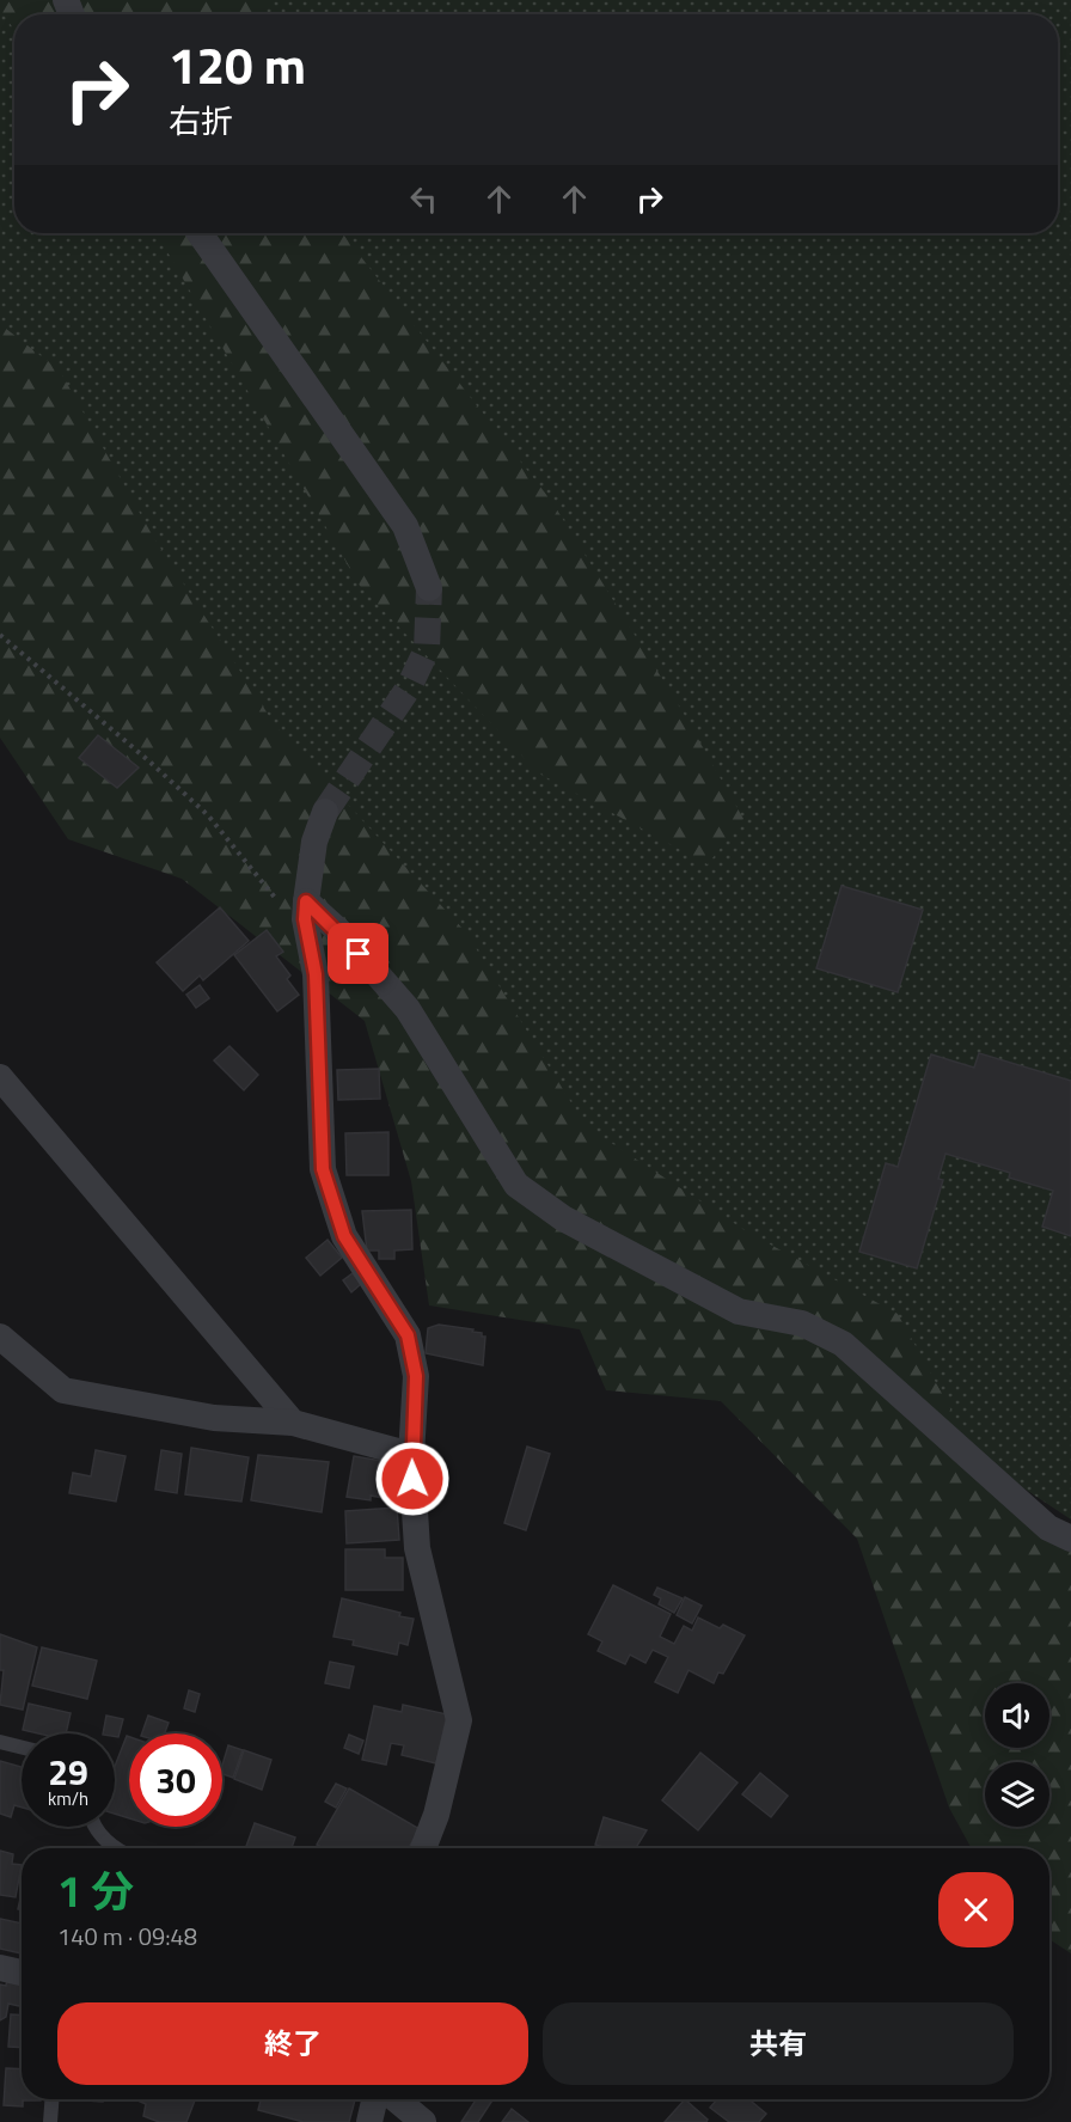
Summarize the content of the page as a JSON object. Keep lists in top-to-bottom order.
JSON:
{
  "page": {
    "turn": ["120 m", "右折"],
    "speed": "29 km/h",
    "limit": "30",
    "heading": ["1 分", "140 m · 09:48"],
    "buttons": ["終了", "共有"]
  }
}
